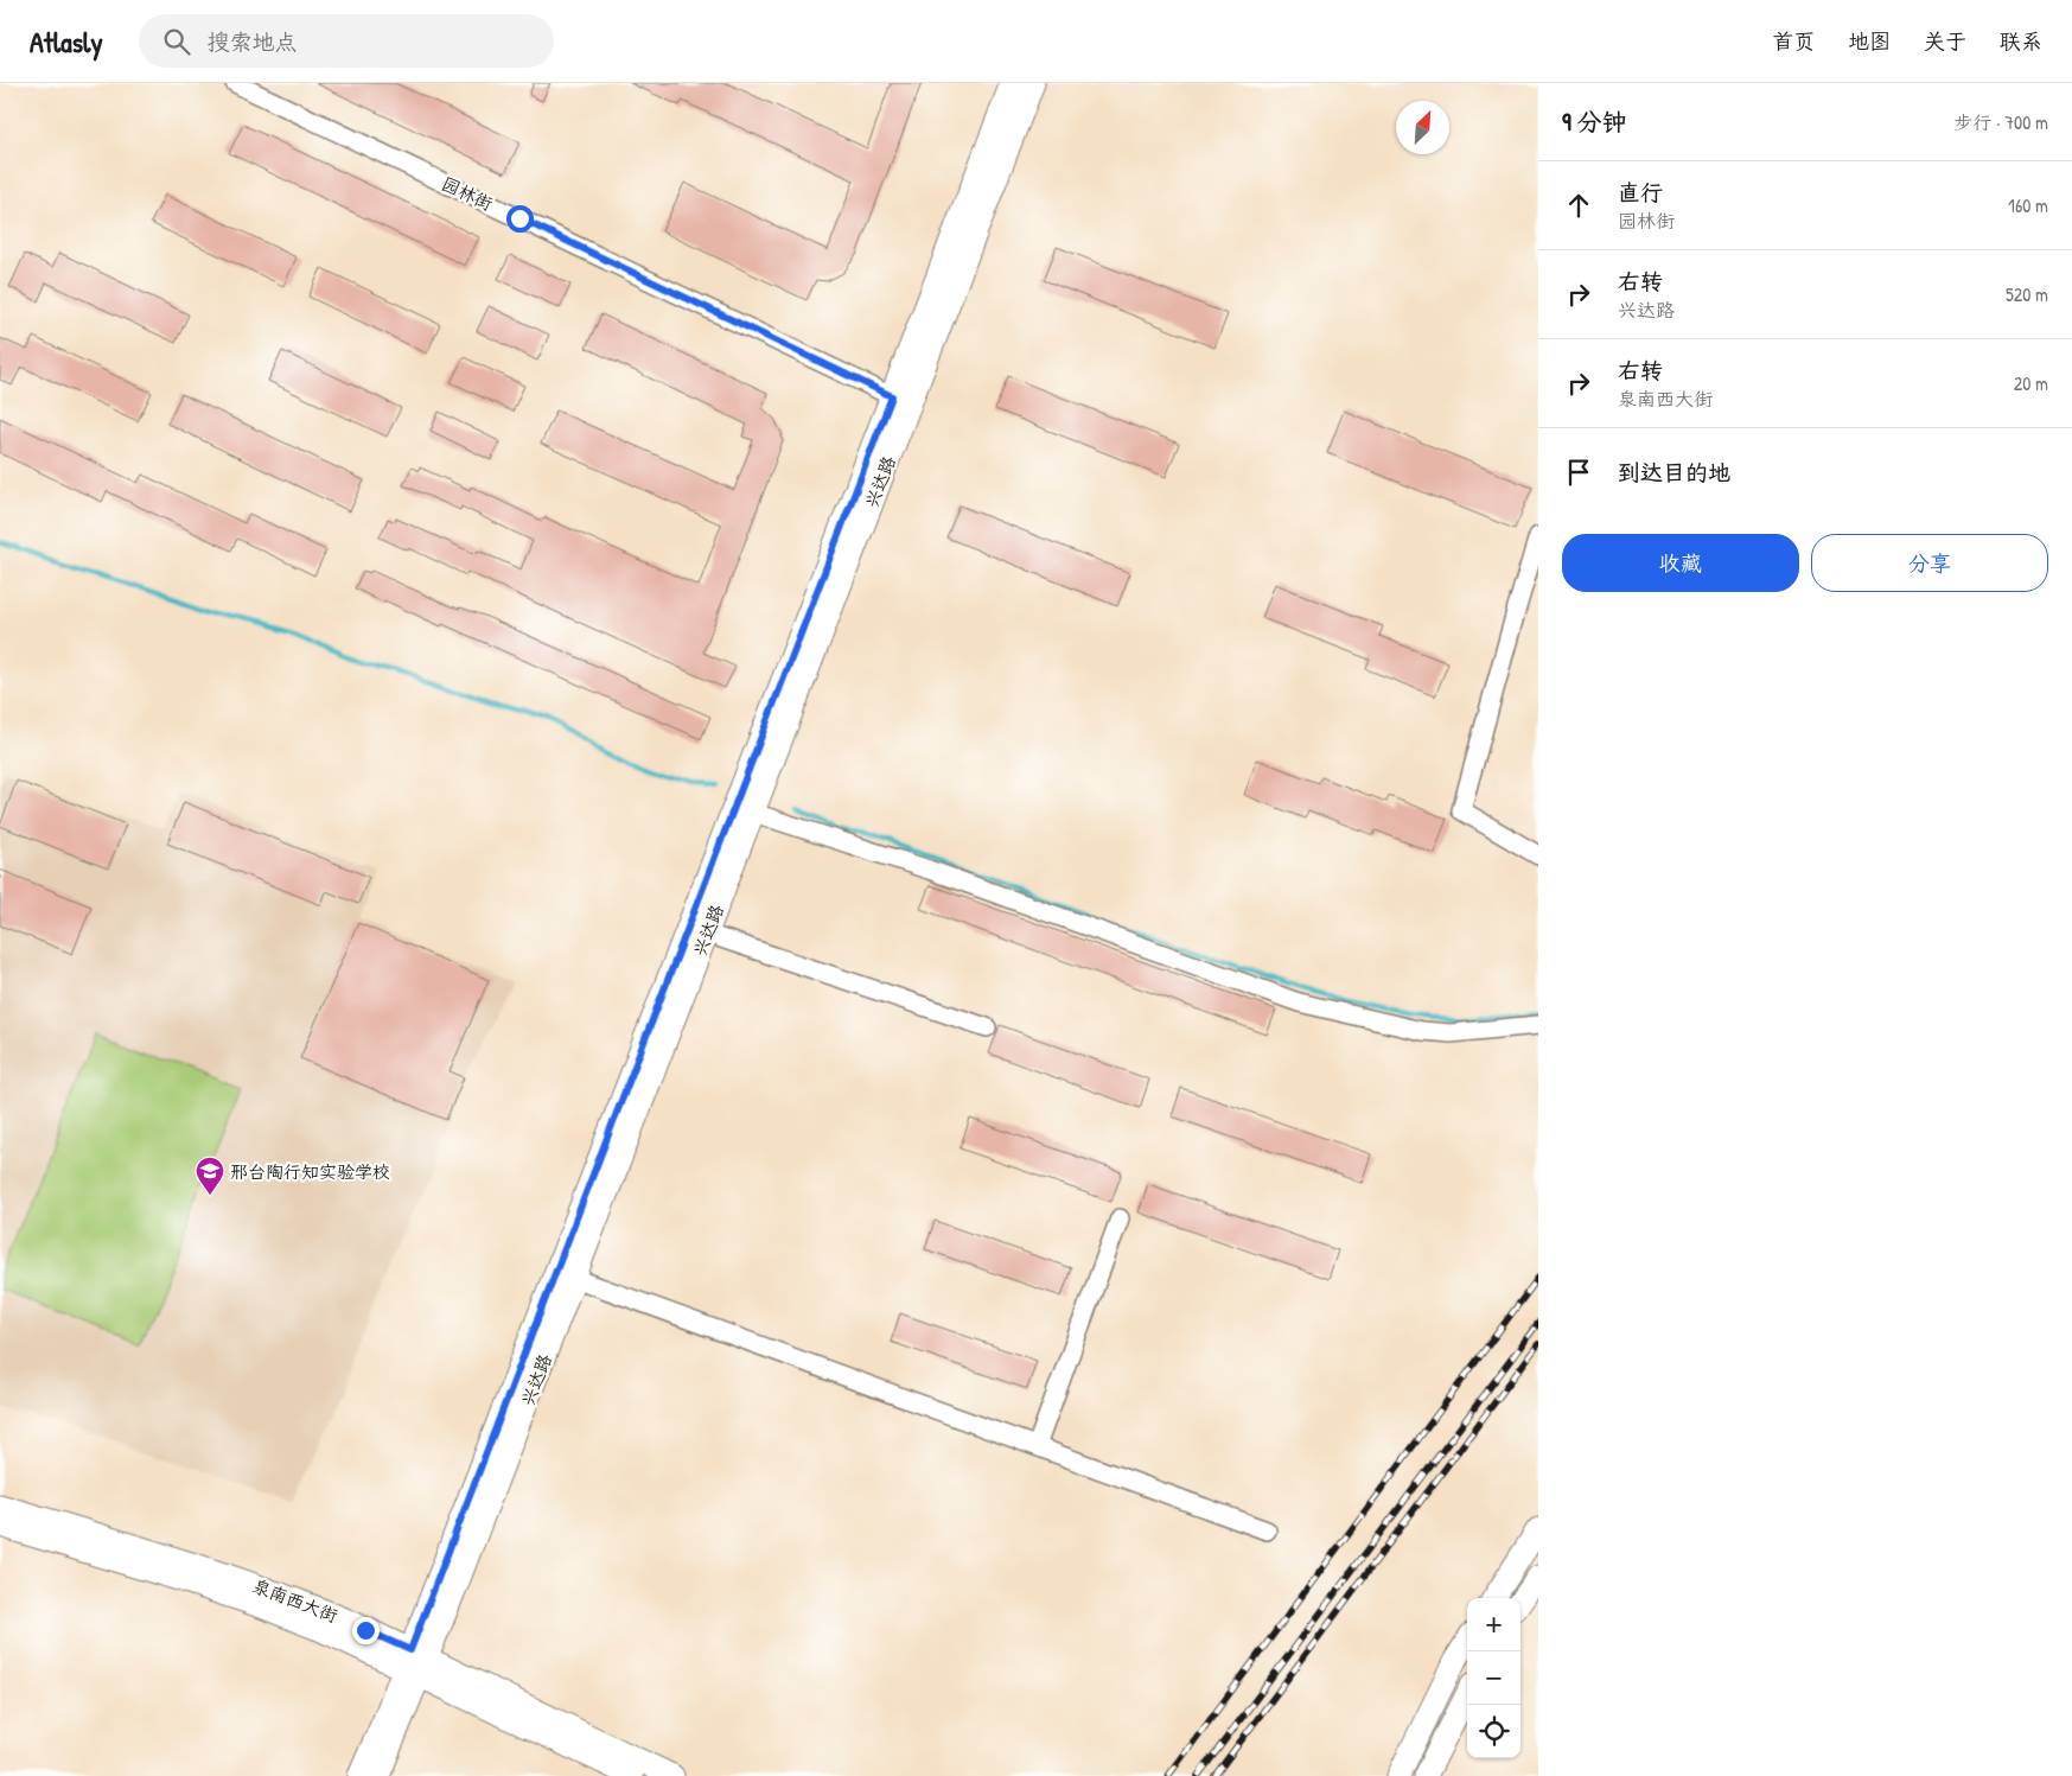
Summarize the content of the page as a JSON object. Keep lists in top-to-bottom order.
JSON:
{
  "streets": {
    "main road": ["兴达路", "泉南西大街"],
    "street": ["园林街"]
  },
  "crossings": [
    ["园林街", "兴达路"],
    ["兴达路", "泉南西大街"]
  ],
  "places": {
    "school or university": ["邢台陶行知实验学校"]
  },
  "north": "top right",
  "page": {
    "header": "Atlasly",
    "search": "搜索地点",
    "nav": [
      "首页",
      "地图",
      "关于",
      "联系"
    ],
    "heading": ["9 分钟", "步行 · 700 m"],
    "list": [
      ["直行", "园林街", "160 m"],
      ["右转", "兴达路", "520 m"],
      ["右转", "泉南西大街", "20 m"],
      "到达目的地"
    ],
    "buttons": ["收藏", "分享"],
    "map_buttons": ["+", "−"]
  }
}
